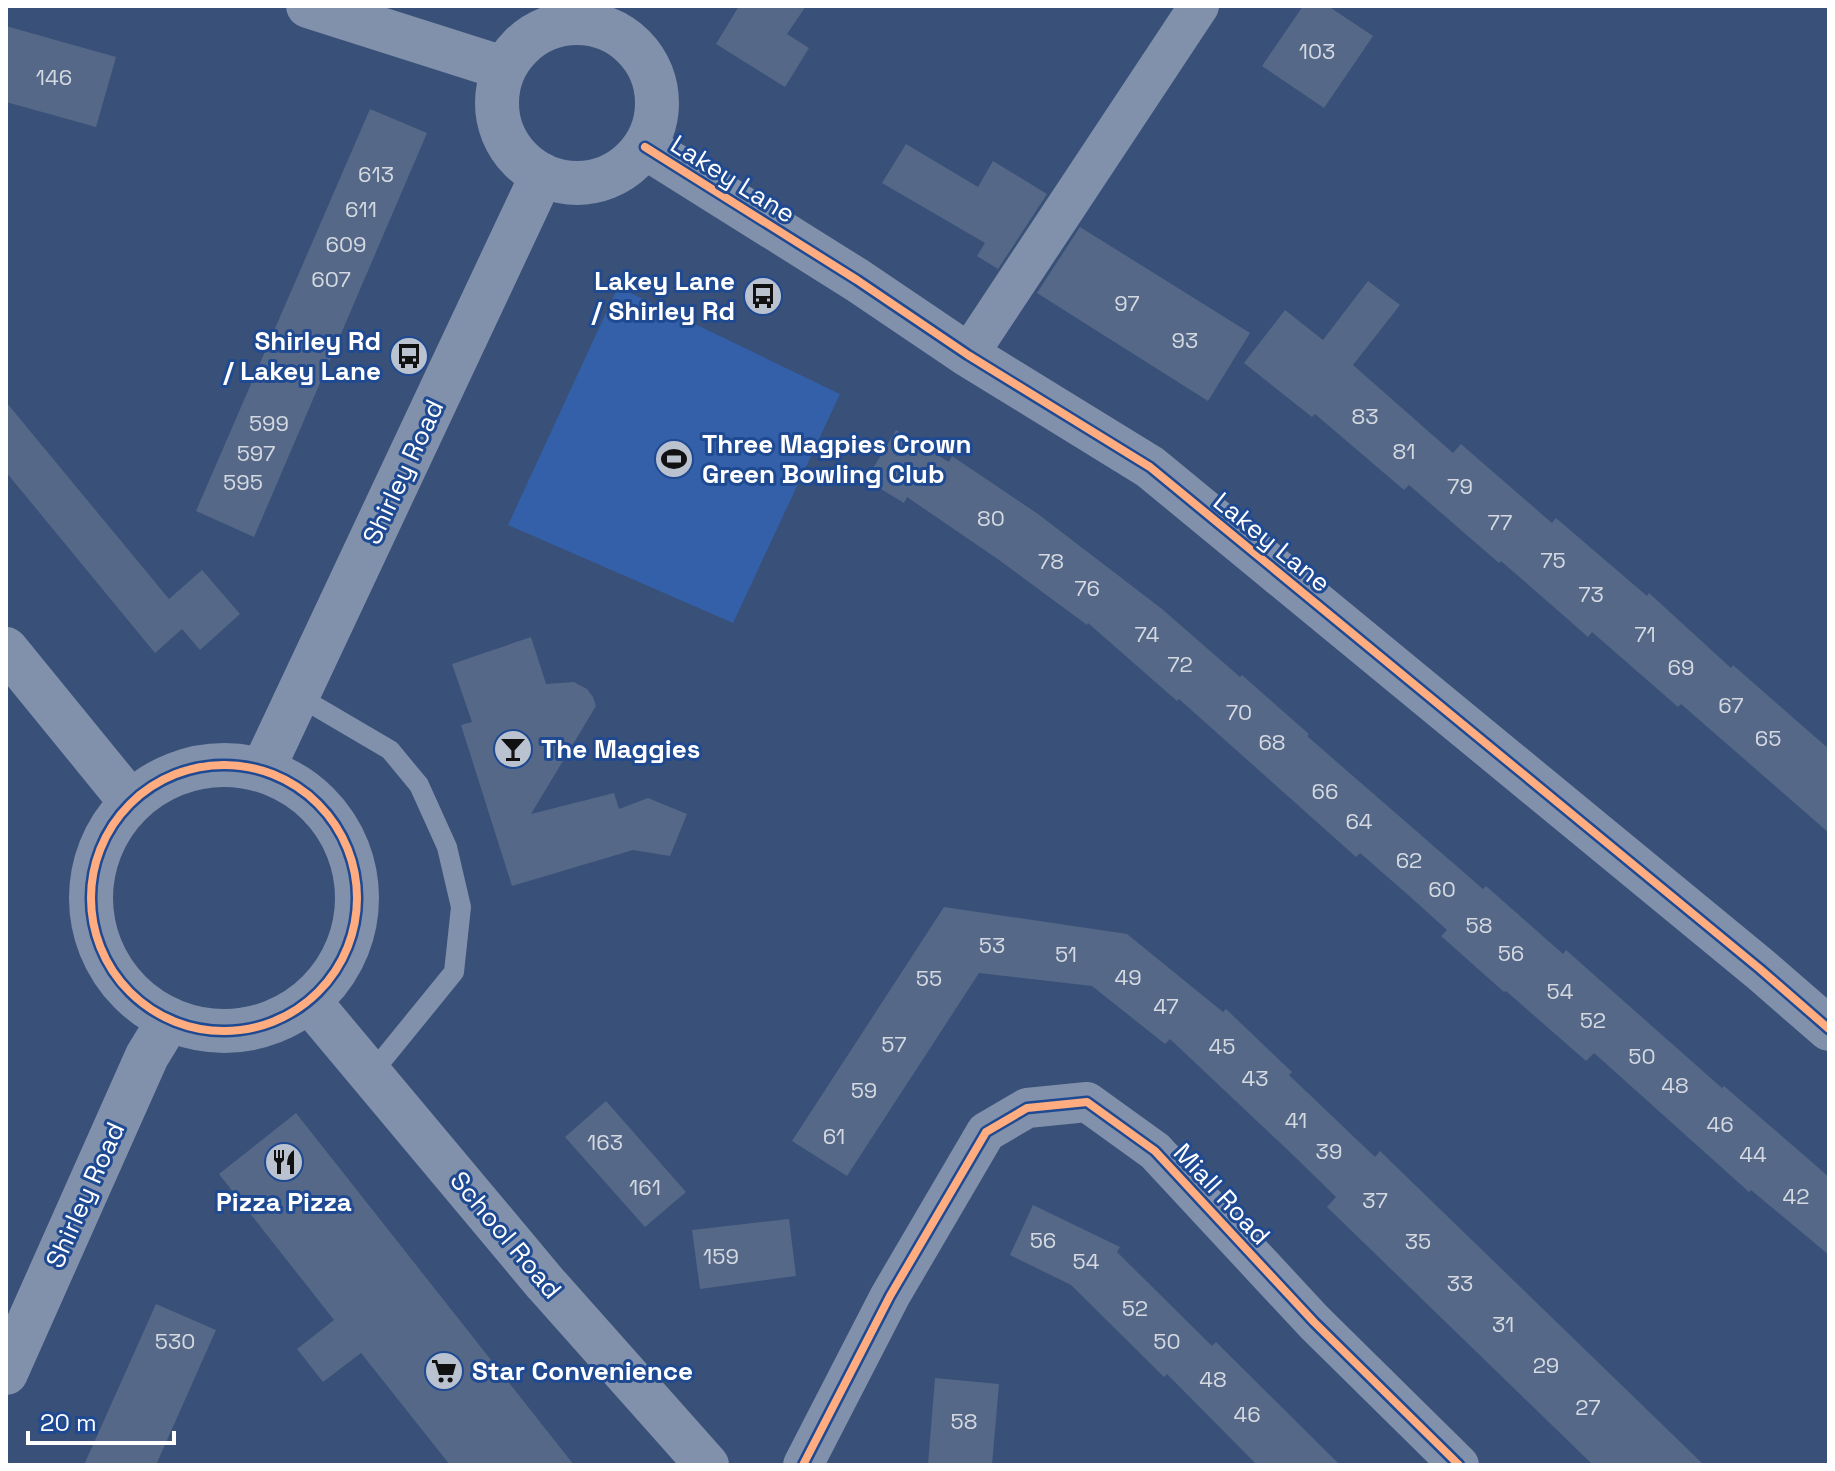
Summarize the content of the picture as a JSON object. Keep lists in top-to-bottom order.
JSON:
{
  "streets": {
    "street": [
      "Lakey Lane",
      "Shirley Road",
      "Miall Road",
      "School Road"
    ]
  },
  "crossings": [
    ["Lakey Lane", "Shirley Road"],
    ["Shirley Road", "School Road"]
  ],
  "places": {
    "bus stop": ["Lakey Lane / Shirley Rd", "Shirley Rd / Lakey Lane"],
    "sports": ["Three Magpies Crown Green Bowling Club"],
    "bar": ["The Maggies"],
    "restaurant": ["Pizza Pizza"],
    "supermarket": ["Star Convenience"]
  },
  "house_numbers": [
    "103",
    "146",
    "613",
    "611",
    "609",
    "607",
    "97",
    "93",
    "83",
    "599",
    "81",
    "597",
    "595",
    "79",
    "80",
    "77",
    "75",
    "78",
    "76",
    "73",
    "74",
    "71",
    "72",
    "69",
    "67",
    "70",
    "65",
    "68",
    "66",
    "64",
    "62",
    "60",
    "58",
    "53",
    "56",
    "51",
    "49",
    "55",
    "54",
    "47",
    "52",
    "57",
    "45",
    "50",
    "43",
    "48",
    "59",
    "41",
    "46",
    "61",
    "163",
    "39",
    "44",
    "161",
    "42",
    "37",
    "56",
    "35",
    "159",
    "54",
    "33",
    "52",
    "31",
    "530",
    "50",
    "29",
    "48",
    "27",
    "46",
    "58"
  ],
  "scale_bar": "20 m"
}
